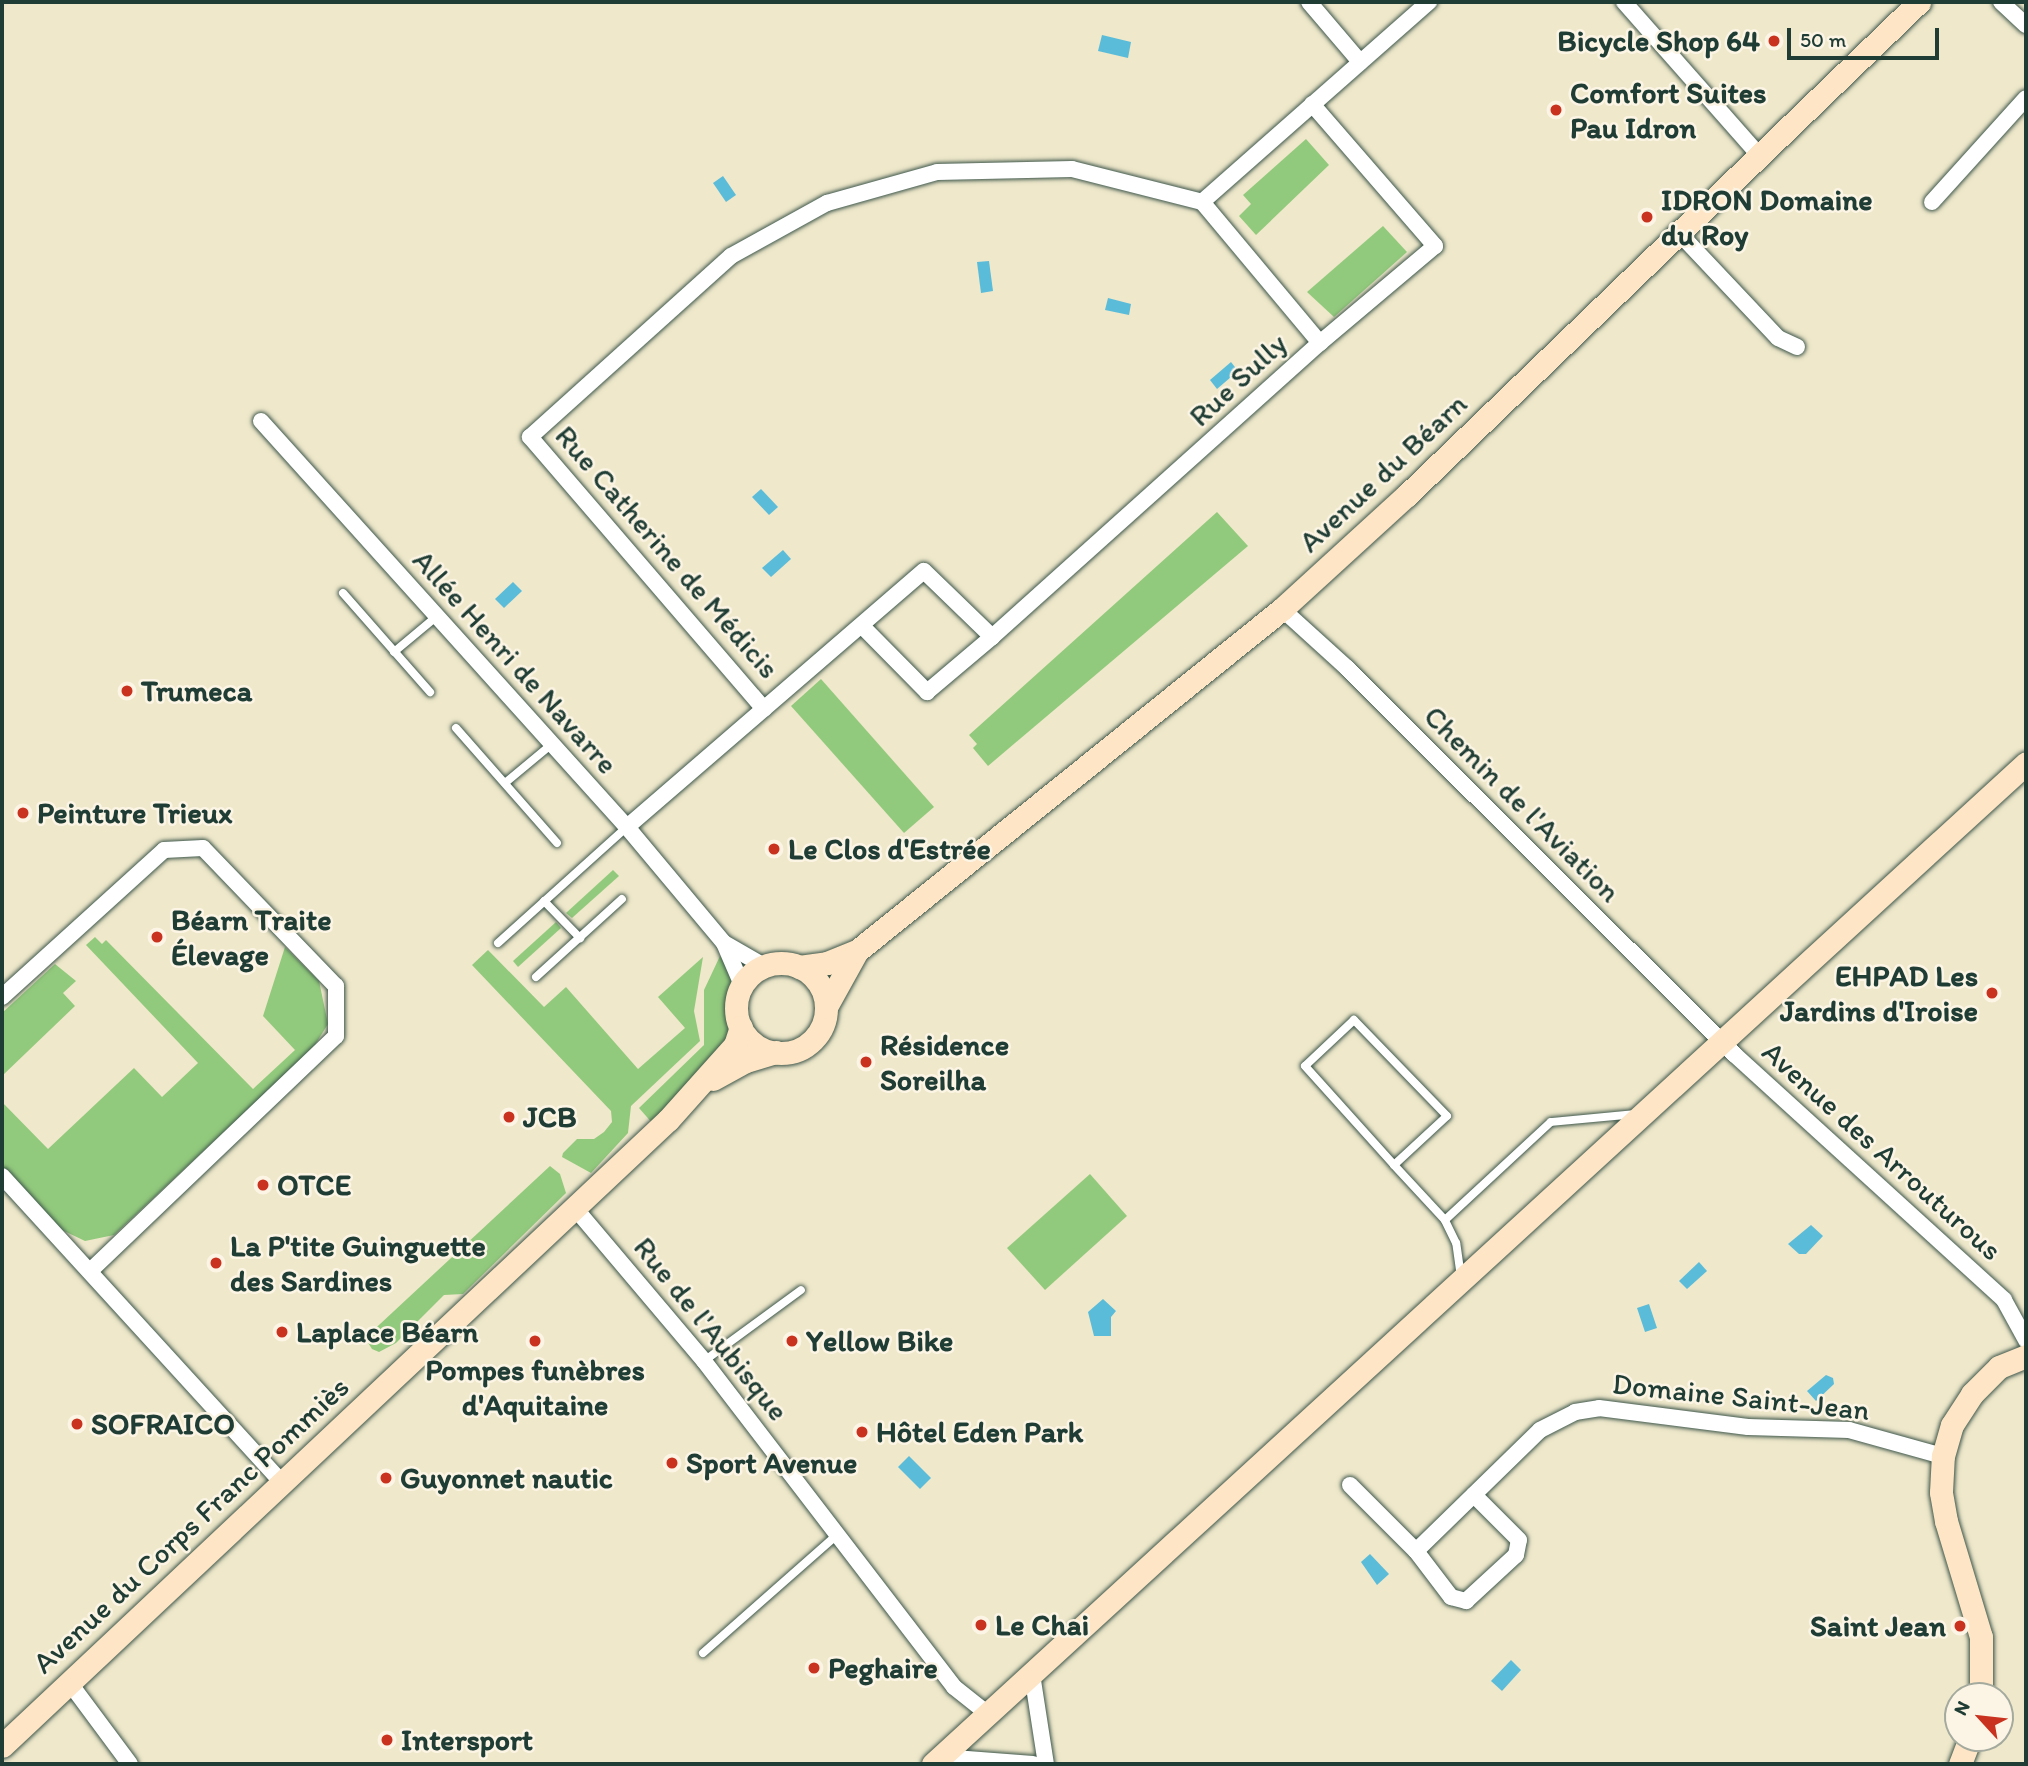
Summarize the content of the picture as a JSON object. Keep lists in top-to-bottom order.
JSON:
{
  "streets": {
    "street": [
      "Rue Sully",
      "Avenue du Béarn",
      "Rue Catherine de Médicis",
      "Allée Henri de Navarre",
      "Chemin de l'Aviation",
      "Avenue des Arrouturous",
      "Rue de l'Aubisque",
      "Domaine Saint-Jean",
      "Avenue du Corps Franc Pommiès"
    ]
  },
  "crossings": [
    ["Rue Sully", "Rue Catherine de Médicis"],
    ["Avenue du Béarn", "Allée Henri de Navarre"],
    ["Avenue du Béarn", "Chemin de l'Aviation"],
    ["Chemin de l'Aviation", "Avenue des Arrouturous"],
    ["Rue de l'Aubisque", "Avenue du Corps Franc Pommiès"]
  ],
  "places": [
    "Bicycle Shop 64",
    "Comfort Suites Pau Idron",
    "IDRON Domaine du Roy",
    "Trumeca",
    "Peinture Trieux",
    "Le Clos d'Estrée",
    "Béarn Traite Élevage",
    "EHPAD Les Jardins d'Iroise",
    "Résidence Soreilha",
    "JCB",
    "OTCE",
    "La P'tite Guinguette des Sardines",
    "Laplace Béarn",
    "Pompes funèbres d'Aquitaine",
    "Yellow Bike",
    "SOFRAICO",
    "Hôtel Eden Park",
    "Sport Avenue",
    "Guyonnet nautic",
    "Le Chai",
    "Saint Jean",
    "Peghaire",
    "Intersport"
  ],
  "scale_bar": "50 m",
  "north": "top left"
}
